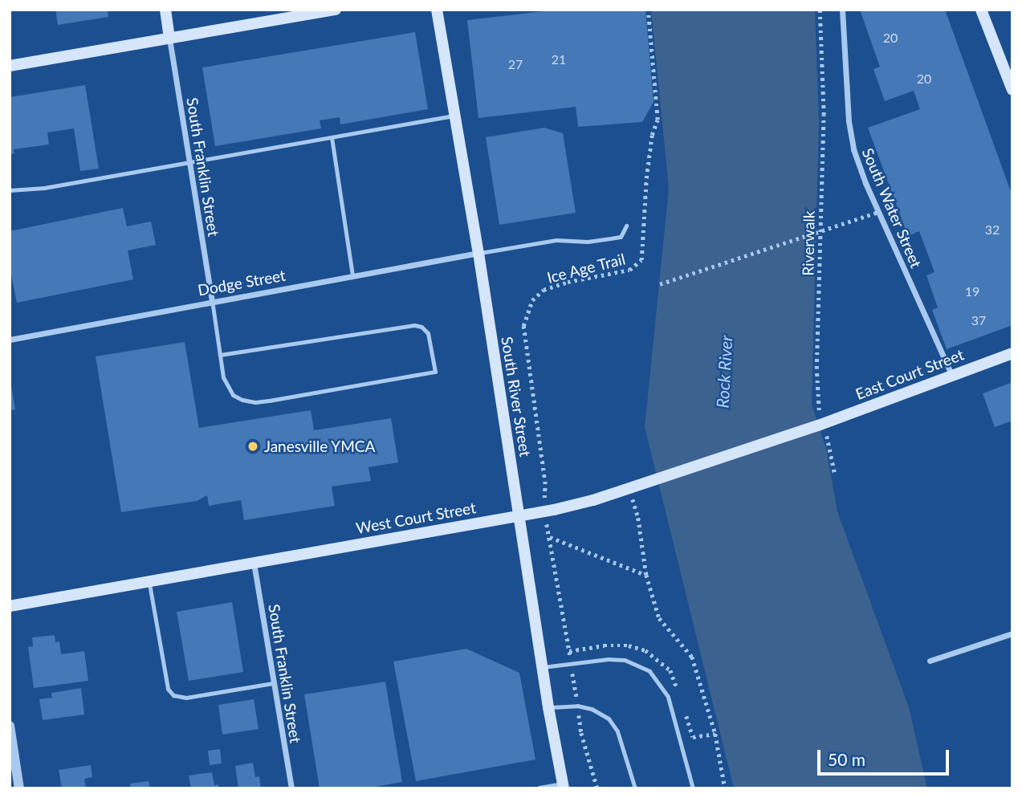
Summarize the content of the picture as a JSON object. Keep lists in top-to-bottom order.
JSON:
{
  "streets": {
    "main road": ["East Court Street", "South River Street", "West Court Street"],
    "street": ["South Franklin Street", "South Water Street", "Dodge Street"],
    "path": ["Riverwalk", "Ice Age Trail"]
  },
  "crossings": [
    ["South Franklin Street", "Dodge Street"],
    ["South Franklin Street", "West Court Street"],
    ["South Water Street", "East Court Street"],
    ["Riverwalk", "East Court Street"],
    ["Riverwalk", "West Court Street"],
    ["Ice Age Trail", "West Court Street"],
    ["Dodge Street", "South River Street"],
    ["East Court Street", "West Court Street"],
    ["South River Street", "West Court Street"]
  ],
  "water": ["Rock River"],
  "places": ["Janesville YMCA"],
  "house_numbers": [
    "20",
    "21",
    "27",
    "20",
    "32",
    "19",
    "37"
  ],
  "scale_bar": "50 m"
}
